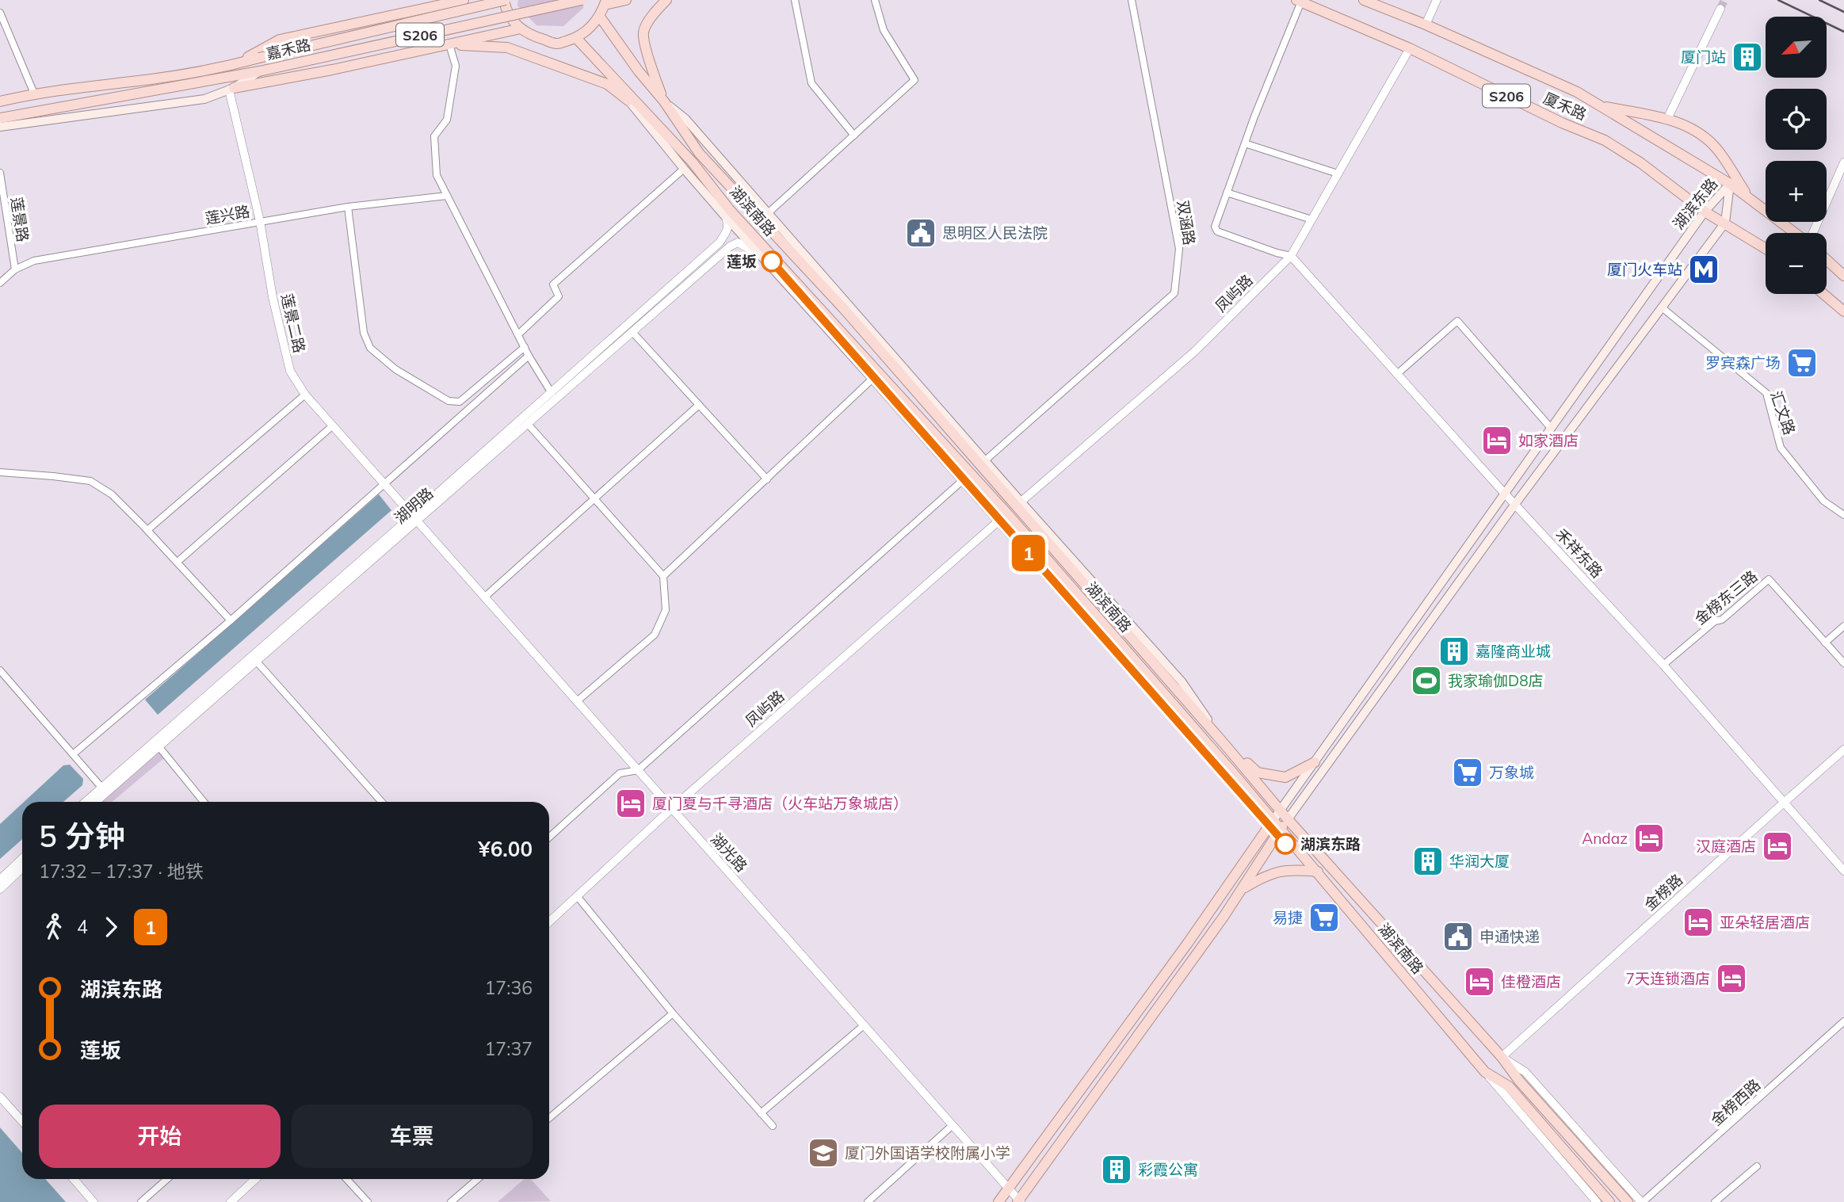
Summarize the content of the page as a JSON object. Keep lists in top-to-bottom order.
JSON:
{
  "streets": {
    "main road": [
      "S206",
      "嘉禾路",
      "厦禾路",
      "湖滨东路",
      "湖滨南路"
    ],
    "street": [
      "莲兴路",
      "莲景路",
      "双涵路",
      "凤屿路",
      "莲景二路",
      "汇文路",
      "湖明路",
      "禾祥东路",
      "金榜东三路",
      "湖光路",
      "金榜路",
      "金榜西路"
    ]
  },
  "crossings": [
    ["S206", "嘉禾路"],
    ["S206", "莲景二路"],
    ["厦禾路", "湖滨东路"],
    ["厦禾路", "凤屿路"],
    ["湖滨东路", "湖滨南路"],
    ["湖滨东路", "汇文路"],
    ["湖滨东路", "禾祥东路"],
    ["湖滨东路", "湖光路"],
    ["湖滨南路", "双涵路"],
    ["湖滨南路", "凤屿路"],
    ["湖滨南路", "金榜路"],
    ["莲兴路", "莲景路"],
    ["莲兴路", "莲景二路"],
    ["凤屿路", "禾祥东路"],
    ["凤屿路", "湖光路"],
    ["莲景二路", "湖明路"],
    ["莲景二路", "湖光路"],
    ["湖明路", "湖光路"],
    ["禾祥东路", "金榜东三路"],
    ["禾祥东路", "金榜路"]
  ],
  "places": {
    "building": [
      "厦门站",
      "嘉隆商业城",
      "华润大厦",
      "彩霞公寓"
    ],
    "public building": ["思明区人民法院", "申通快递"],
    "other": ["莲坂", "湖滨东路"],
    "metro station": ["厦门火车站"],
    "supermarket": ["罗宾森广场", "万象城", "易捷"],
    "hotel": [
      "如家酒店",
      "厦门夏与千寻酒店（火车站万象城店）",
      "Andaz",
      "汉庭酒店",
      "亚朵轻居酒店",
      "7天连锁酒店",
      "佳橙酒店"
    ],
    "sports": ["我家瑜伽D8店"],
    "school or university": ["厦门外国语学校附属小学"]
  },
  "lines": ["metro line 1"],
  "north": "bottom left",
  "page": {
    "on_map": "1",
    "map_buttons": ["+", "−"],
    "heading": ["5 分钟", "17:32 – 17:37 · 地铁", "¥6.00"],
    "legs": ["4", "1"],
    "list": [
      {
        "name": "湖滨东路",
        "value": "17:36"
      },
      {
        "name": "莲坂",
        "value": "17:37"
      }
    ],
    "buttons": ["开始", "车票"]
  }
}
